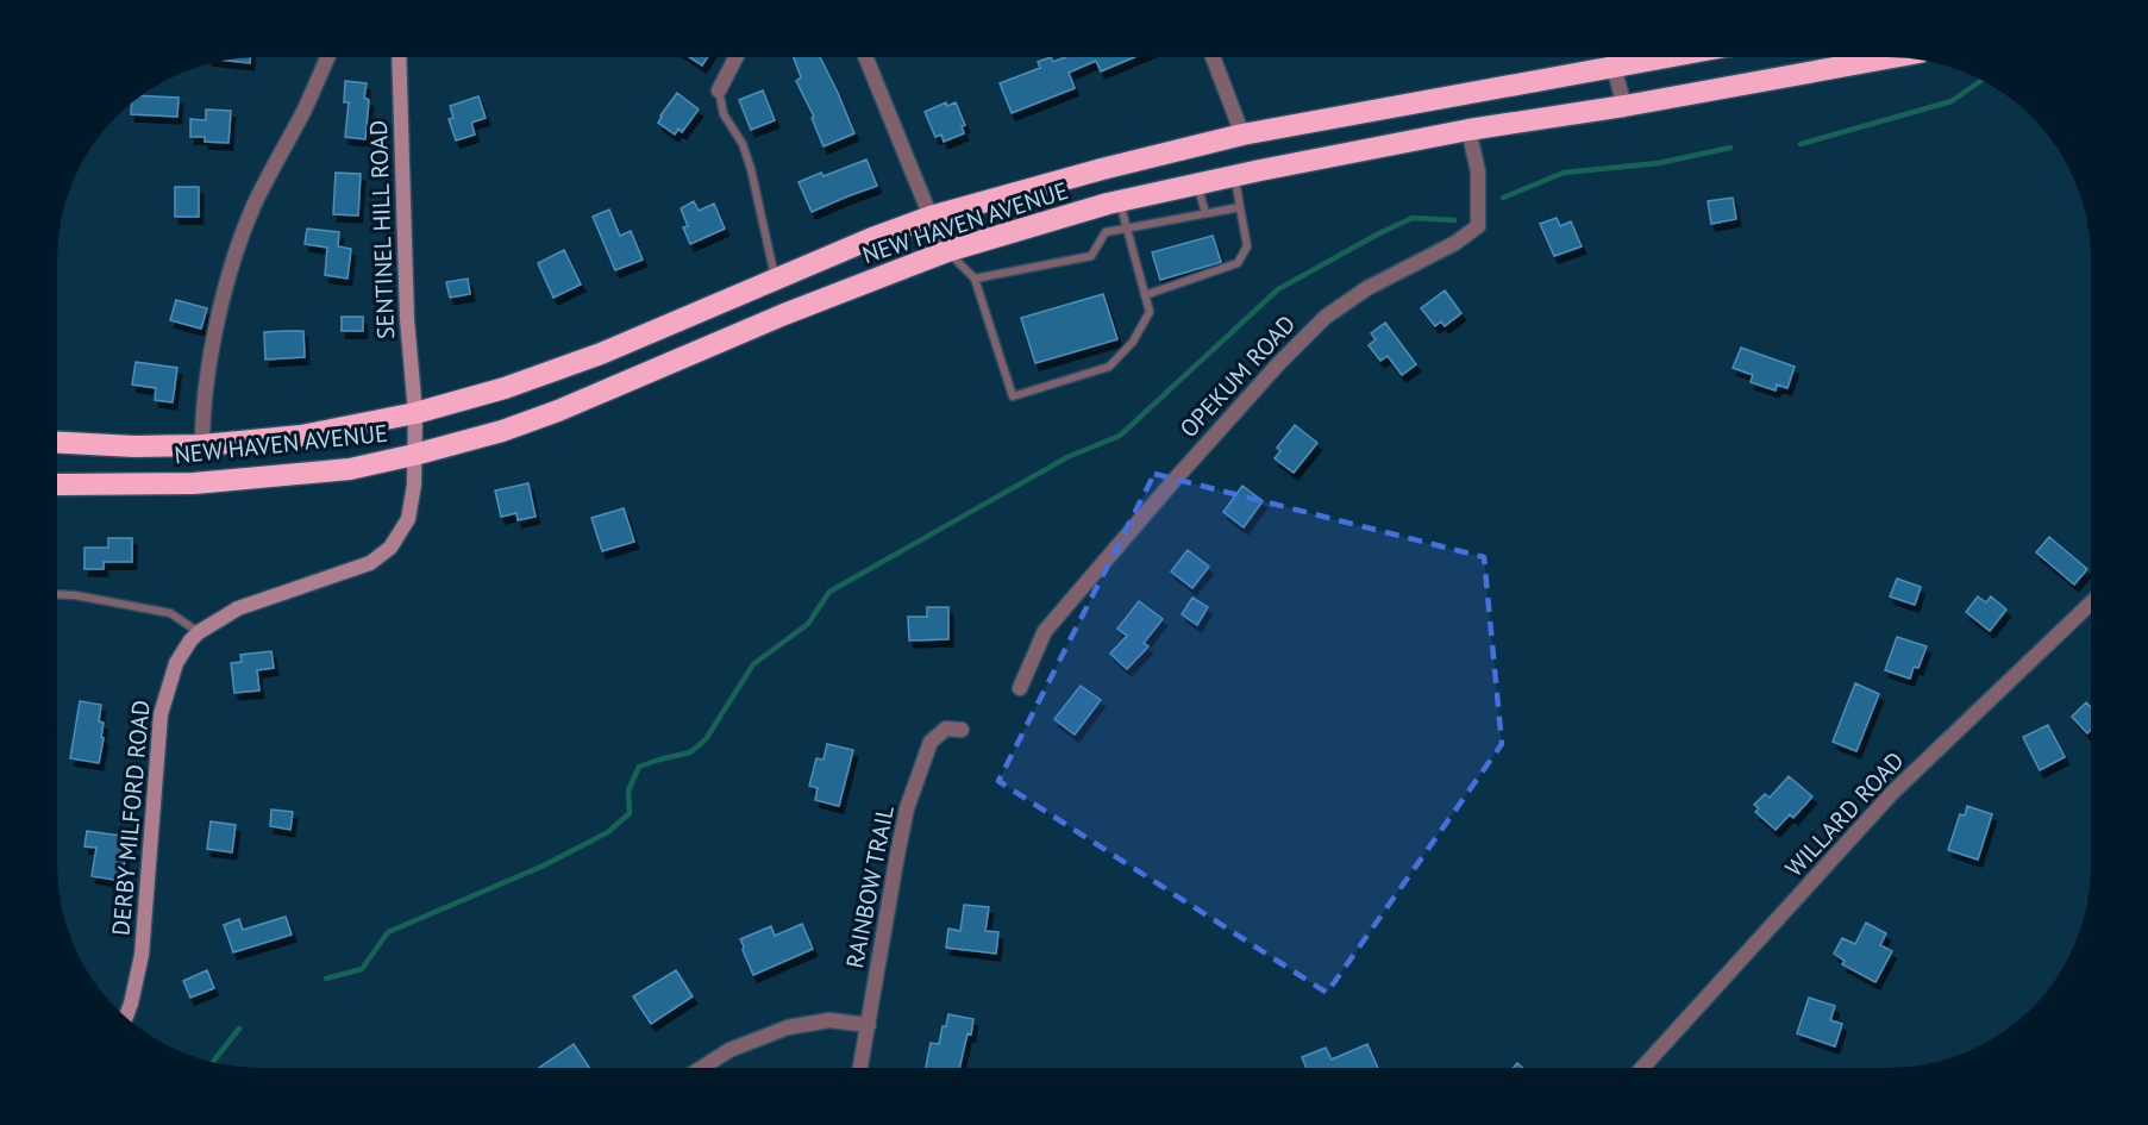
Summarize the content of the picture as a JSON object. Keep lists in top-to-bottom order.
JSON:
{
  "streets": {
    "highway": ["NEW HAVEN AVENUE"],
    "main road": ["SENTINEL HILL ROAD", "DERBY MILFORD ROAD"],
    "street": ["OPEKUM ROAD", "WILLARD ROAD", "RAINBOW TRAIL"]
  },
  "crossings": [
    ["NEW HAVEN AVENUE", "SENTINEL HILL ROAD"],
    ["NEW HAVEN AVENUE", "OPEKUM ROAD"],
    ["NEW HAVEN AVENUE", "DERBY MILFORD ROAD"],
    ["SENTINEL HILL ROAD", "DERBY MILFORD ROAD"]
  ]
}
